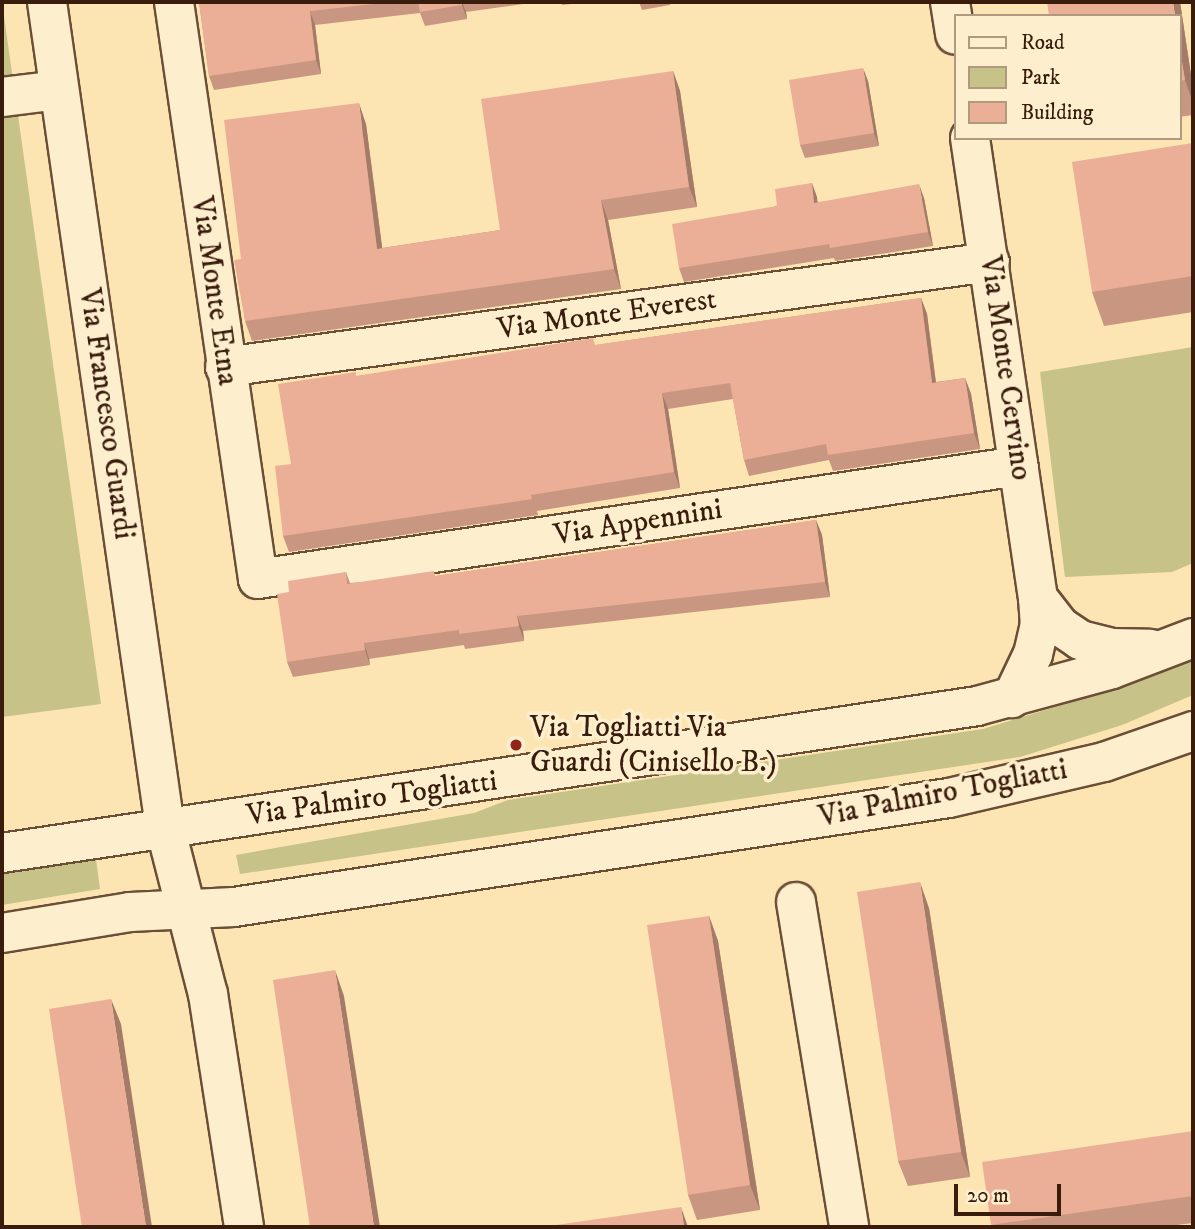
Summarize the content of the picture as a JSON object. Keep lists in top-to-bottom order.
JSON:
{
  "streets": {
    "street": [
      "Via Monte Etna",
      "Via Monte Everest",
      "Via Monte Cervino",
      "Via Francesco Guardi",
      "Via Appennini",
      "Via Palmiro Togliatti"
    ]
  },
  "crossings": [
    ["Via Monte Etna", "Via Monte Everest"],
    ["Via Monte Etna", "Via Appennini"],
    ["Via Monte Everest", "Via Monte Cervino"],
    ["Via Monte Cervino", "Via Appennini"],
    ["Via Monte Cervino", "Via Palmiro Togliatti"],
    ["Via Francesco Guardi", "Via Palmiro Togliatti"]
  ],
  "places": ["Via Togliatti Via Guardi (Cinisello B.)"],
  "legend": ["Road", "Park", "Building"],
  "scale_bar": "20 m"
}
